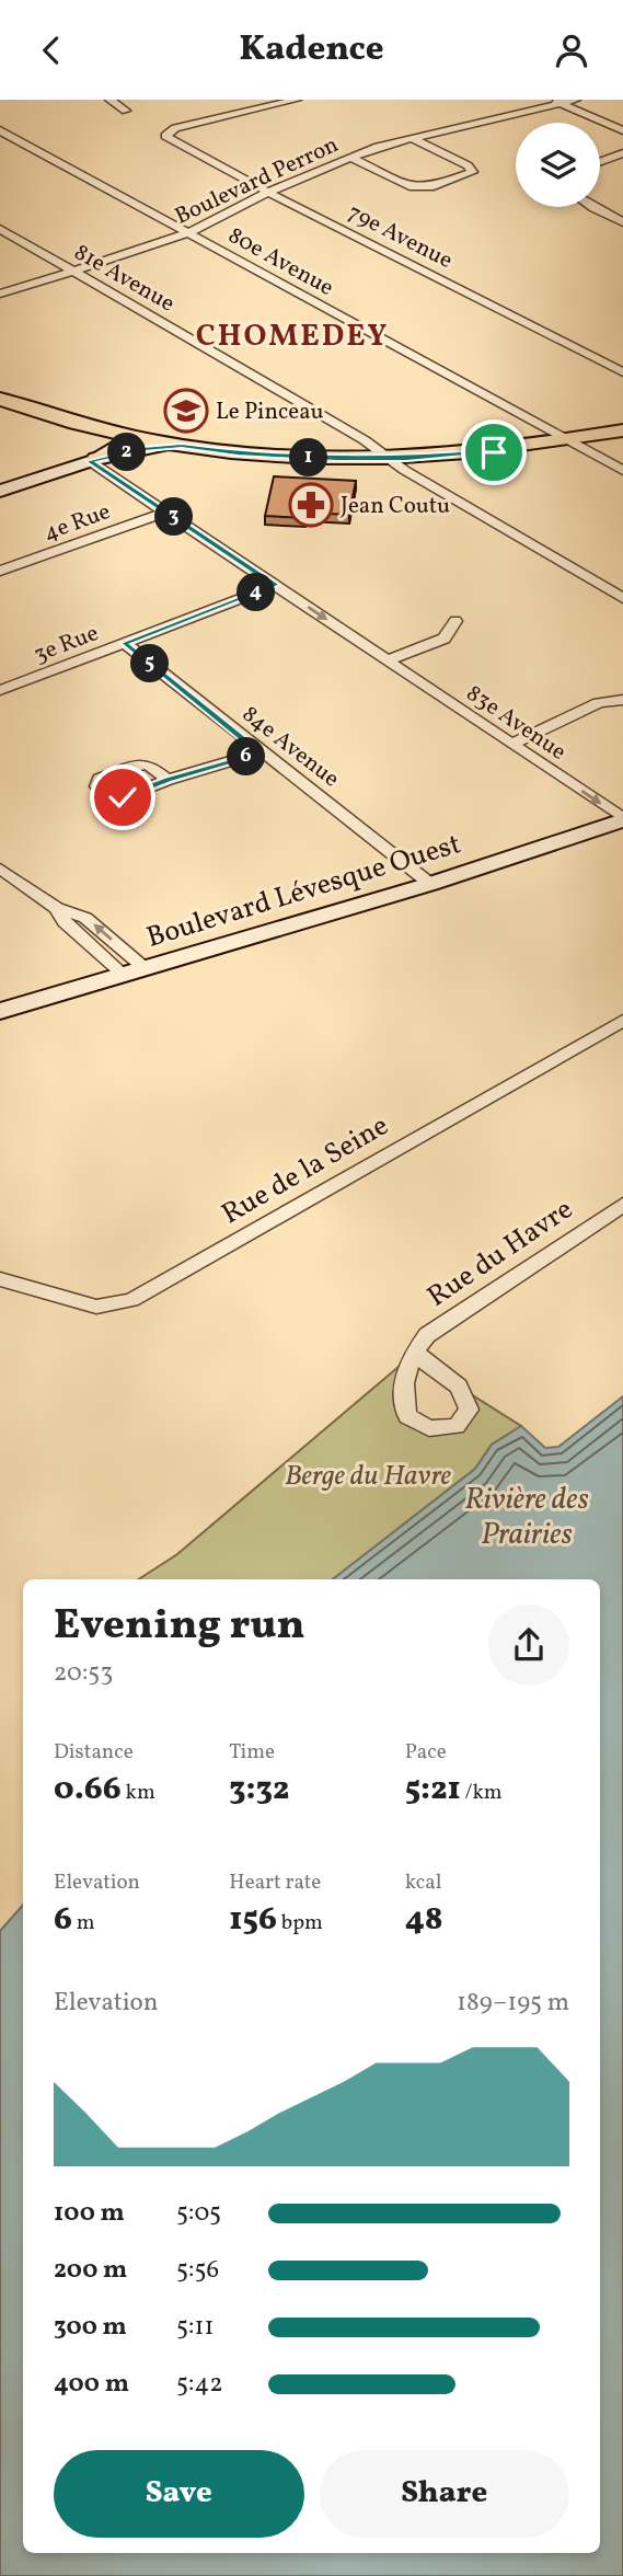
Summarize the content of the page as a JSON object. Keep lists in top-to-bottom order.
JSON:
{
  "streets": {
    "street": [
      "Boulevard Perron",
      "79e Avenue",
      "80e Avenue",
      "81e Avenue",
      "4e Rue",
      "3e Rue",
      "83e Avenue",
      "84e Avenue",
      "Boulevard Lévesque Ouest",
      "Rue de la Seine",
      "Rue du Havre"
    ]
  },
  "crossings": [
    ["Boulevard Perron", "79e Avenue"],
    ["Boulevard Perron", "80e Avenue"],
    ["Boulevard Perron", "81e Avenue"],
    ["4e Rue", "83e Avenue"],
    ["3e Rue", "83e Avenue"],
    ["3e Rue", "84e Avenue"],
    ["83e Avenue", "Boulevard Lévesque Ouest"],
    ["84e Avenue", "Boulevard Lévesque Ouest"]
  ],
  "one_way": ["83e Avenue"],
  "districts": ["CHOMEDEY"],
  "water": ["Rivière des Prairies"],
  "parks": ["Berge du Havre"],
  "places": {
    "school or university": ["Le Pinceau"],
    "pharmacy": ["Jean Coutu"]
  },
  "page": {
    "header": "Kadence",
    "pins": [
      "2",
      "1",
      "3",
      "4",
      "5",
      "6"
    ],
    "heading": ["Evening run", "20:53"],
    "stats": [
      ["Distance", "0.66 km"],
      ["Time", "3:32"],
      ["Pace", "5:21 /km"],
      ["Elevation", "6 m"],
      ["Heart rate", "156 bpm"],
      ["kcal", "48"]
    ],
    "chart": ["Elevation", "189–195 m"],
    "list": [
      {
        "name": "100 m",
        "note": "5:05"
      },
      {
        "name": "200 m",
        "note": "5:56"
      },
      {
        "name": "300 m",
        "note": "5:11"
      },
      {
        "name": "400 m",
        "note": "5:42"
      }
    ],
    "buttons": ["Save", "Share"]
  }
}
